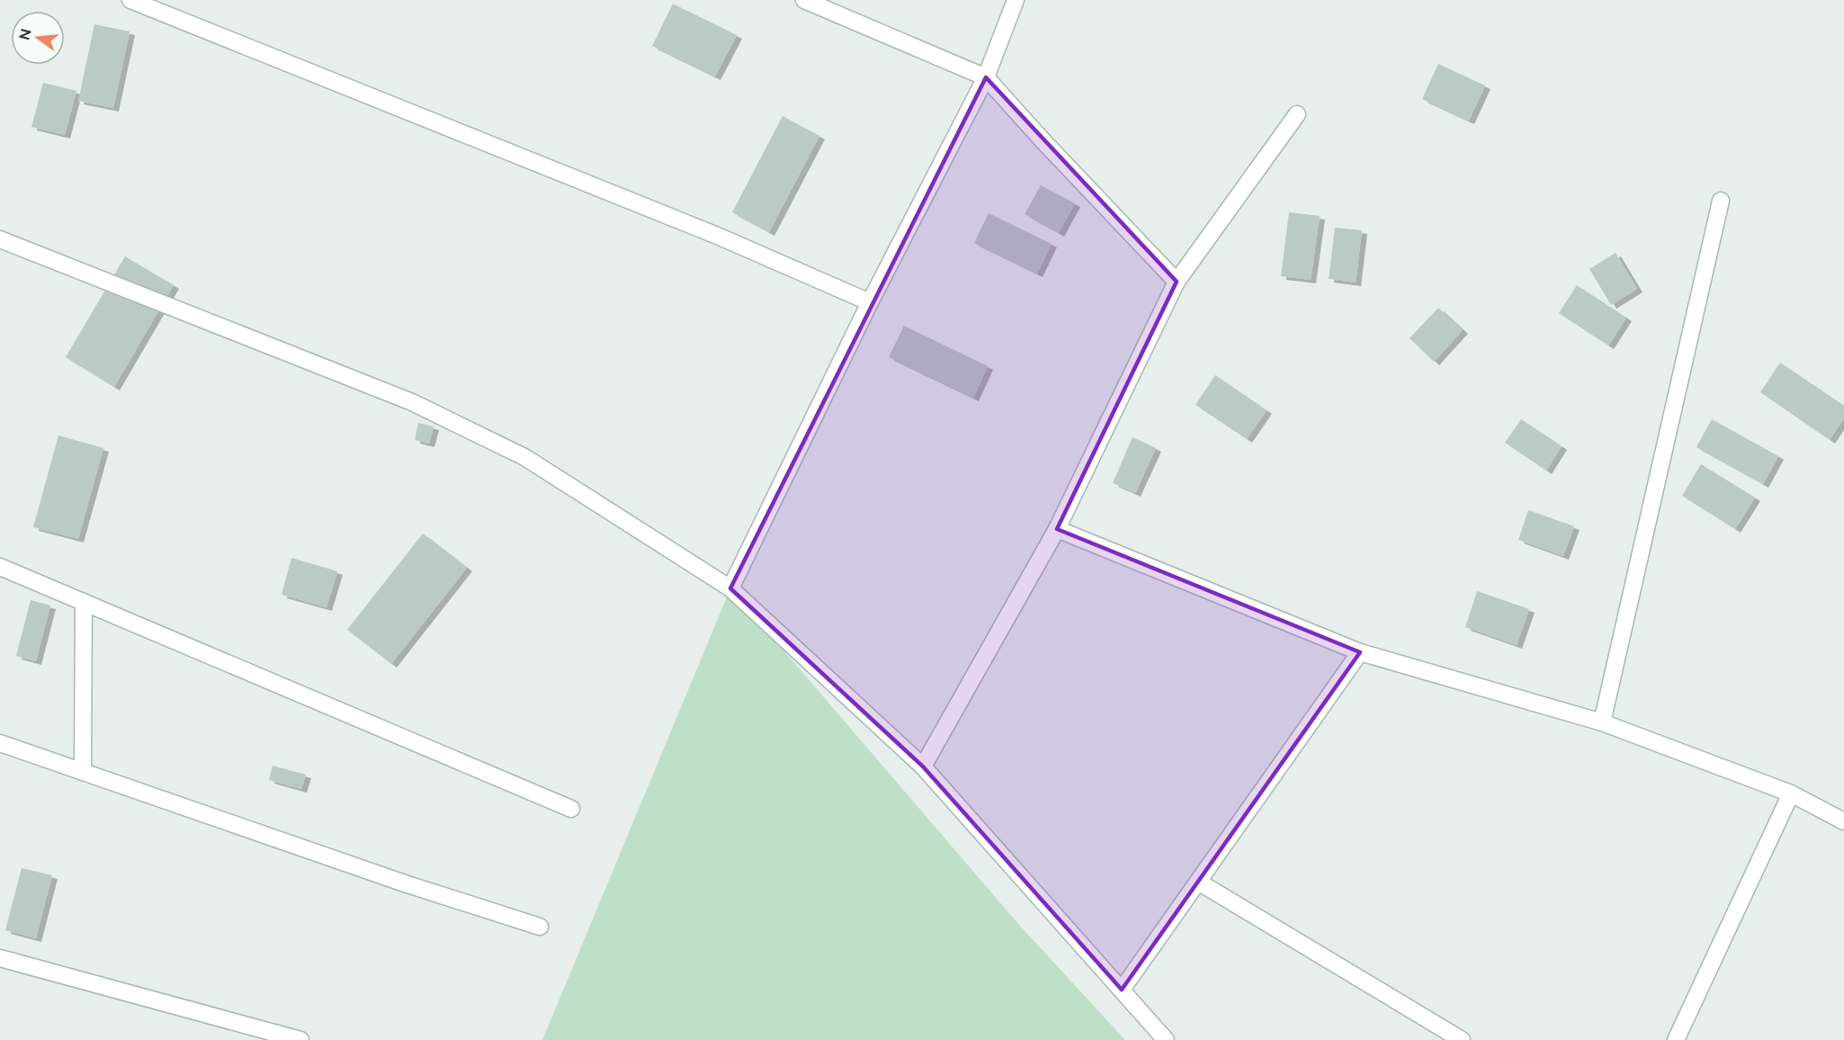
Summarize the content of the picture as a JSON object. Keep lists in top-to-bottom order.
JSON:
{
  "north": "left"
}
